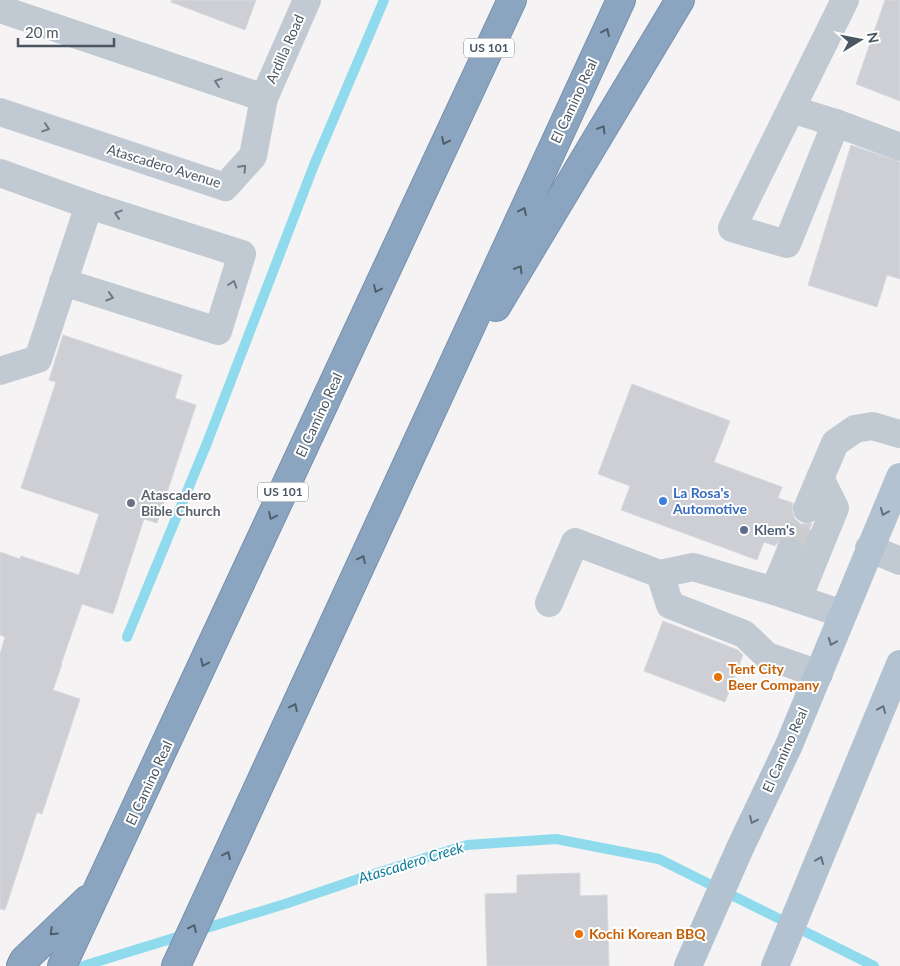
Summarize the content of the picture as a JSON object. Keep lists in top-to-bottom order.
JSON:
{
  "streets": {
    "highway": ["US 101", "El Camino Real"],
    "street": ["Ardilla Road", "Atascadero Avenue"]
  },
  "crossings": [
    ["Ardilla Road", "Atascadero Avenue"]
  ],
  "water": ["Atascadero Creek"],
  "places": [
    "La Rosa's Automotive",
    "Atascadero Bible Church",
    "Klem's",
    "Tent City Beer Company",
    "Kochi Korean BBQ"
  ],
  "scale_bar": "20 m",
  "north": "right"
}
